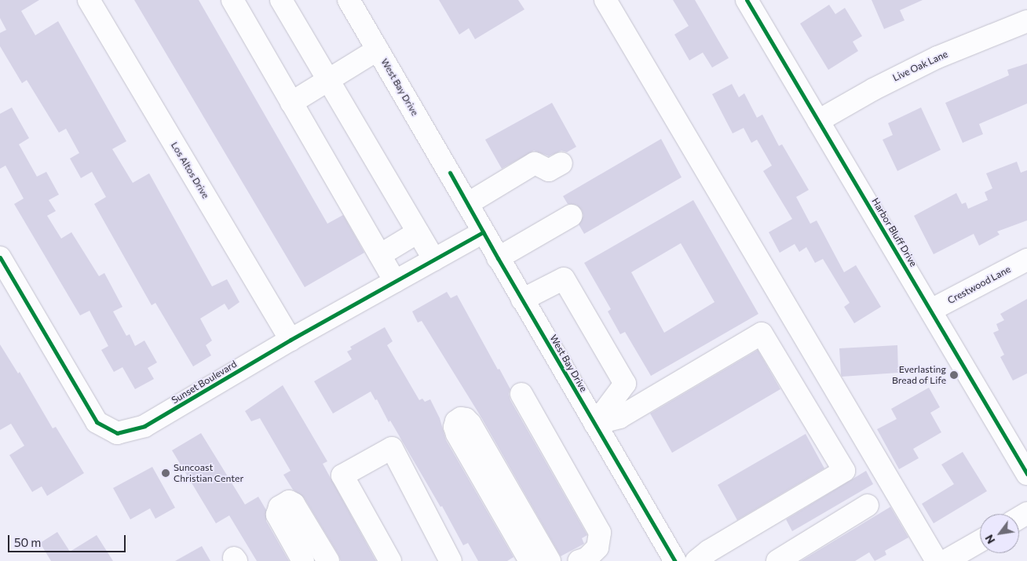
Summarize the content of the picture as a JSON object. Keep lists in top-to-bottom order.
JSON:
{
  "streets": {
    "street": [
      "Live Oak Lane",
      "West Bay Drive",
      "Los Altos Drive",
      "Harbor Bluff Drive",
      "Crestwood Lane",
      "Sunset Boulevard"
    ]
  },
  "crossings": [
    ["Live Oak Lane", "Harbor Bluff Drive"],
    ["West Bay Drive", "Sunset Boulevard"],
    ["Los Altos Drive", "Sunset Boulevard"],
    ["Harbor Bluff Drive", "Crestwood Lane"]
  ],
  "places": ["Everlasting Bread of Life", "Suncoast Christian Center"],
  "scale_bar": "50 m",
  "north": "bottom left"
}
